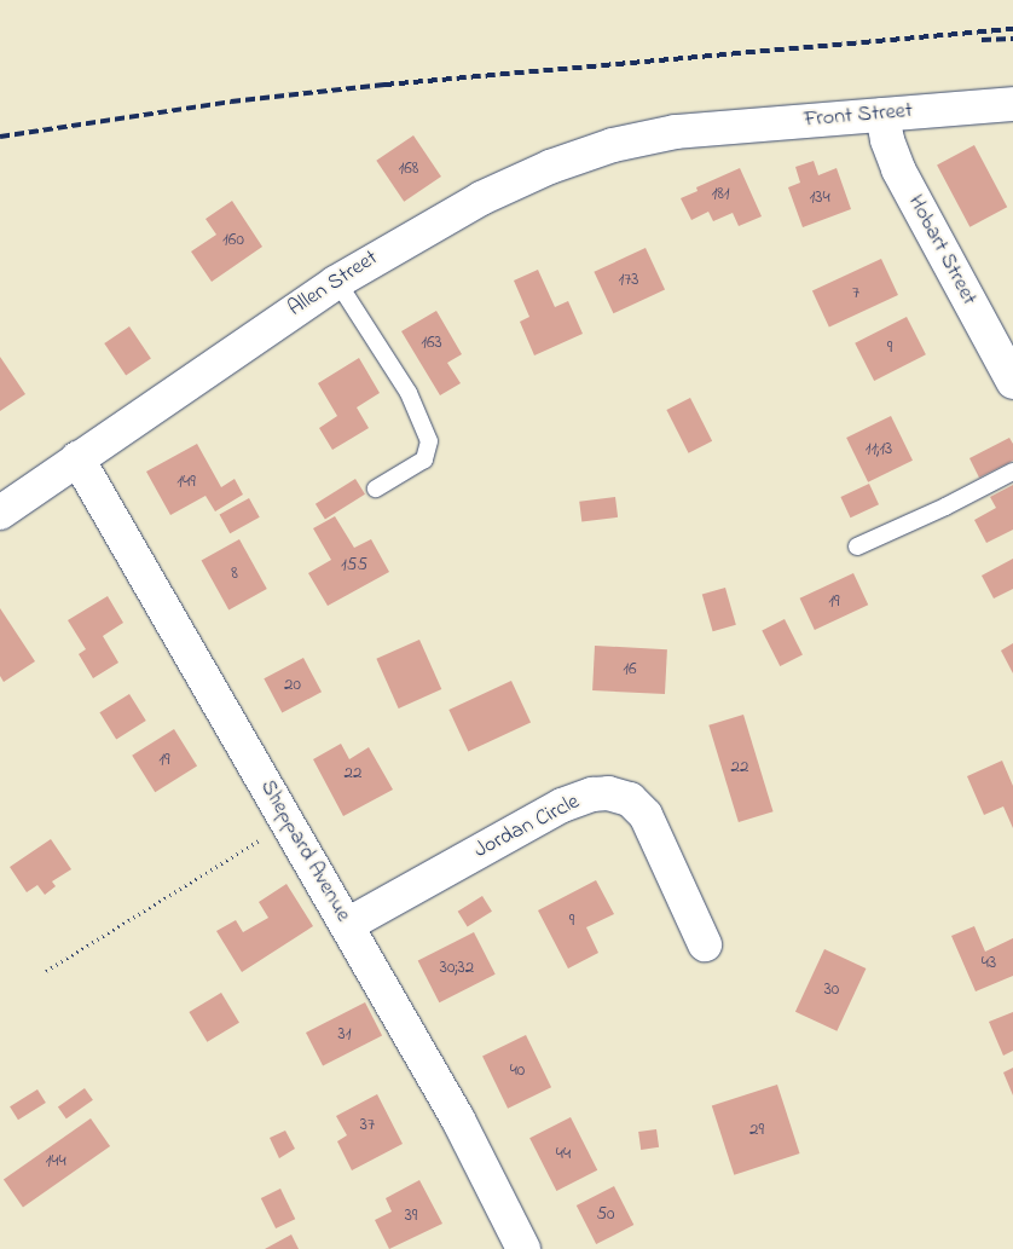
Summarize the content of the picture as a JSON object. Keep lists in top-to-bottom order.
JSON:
{
  "streets": {
    "street": [
      "Front Street",
      "Hobart Street",
      "Allen Street",
      "Jordan Circle",
      "Sheppard Avenue"
    ]
  },
  "crossings": [
    ["Front Street", "Hobart Street"],
    ["Front Street", "Allen Street"],
    ["Allen Street", "Sheppard Avenue"],
    ["Jordan Circle", "Sheppard Avenue"]
  ],
  "house_numbers": [
    "168",
    "181",
    "134",
    "160",
    "173",
    "7",
    "163",
    "9",
    "11;13",
    "149",
    "155",
    "8",
    "19",
    "16",
    "20",
    "19",
    "22",
    "22",
    "9",
    "43",
    "30;32",
    "30",
    "31",
    "40",
    "37",
    "29",
    "44",
    "144",
    "50",
    "39"
  ]
}
